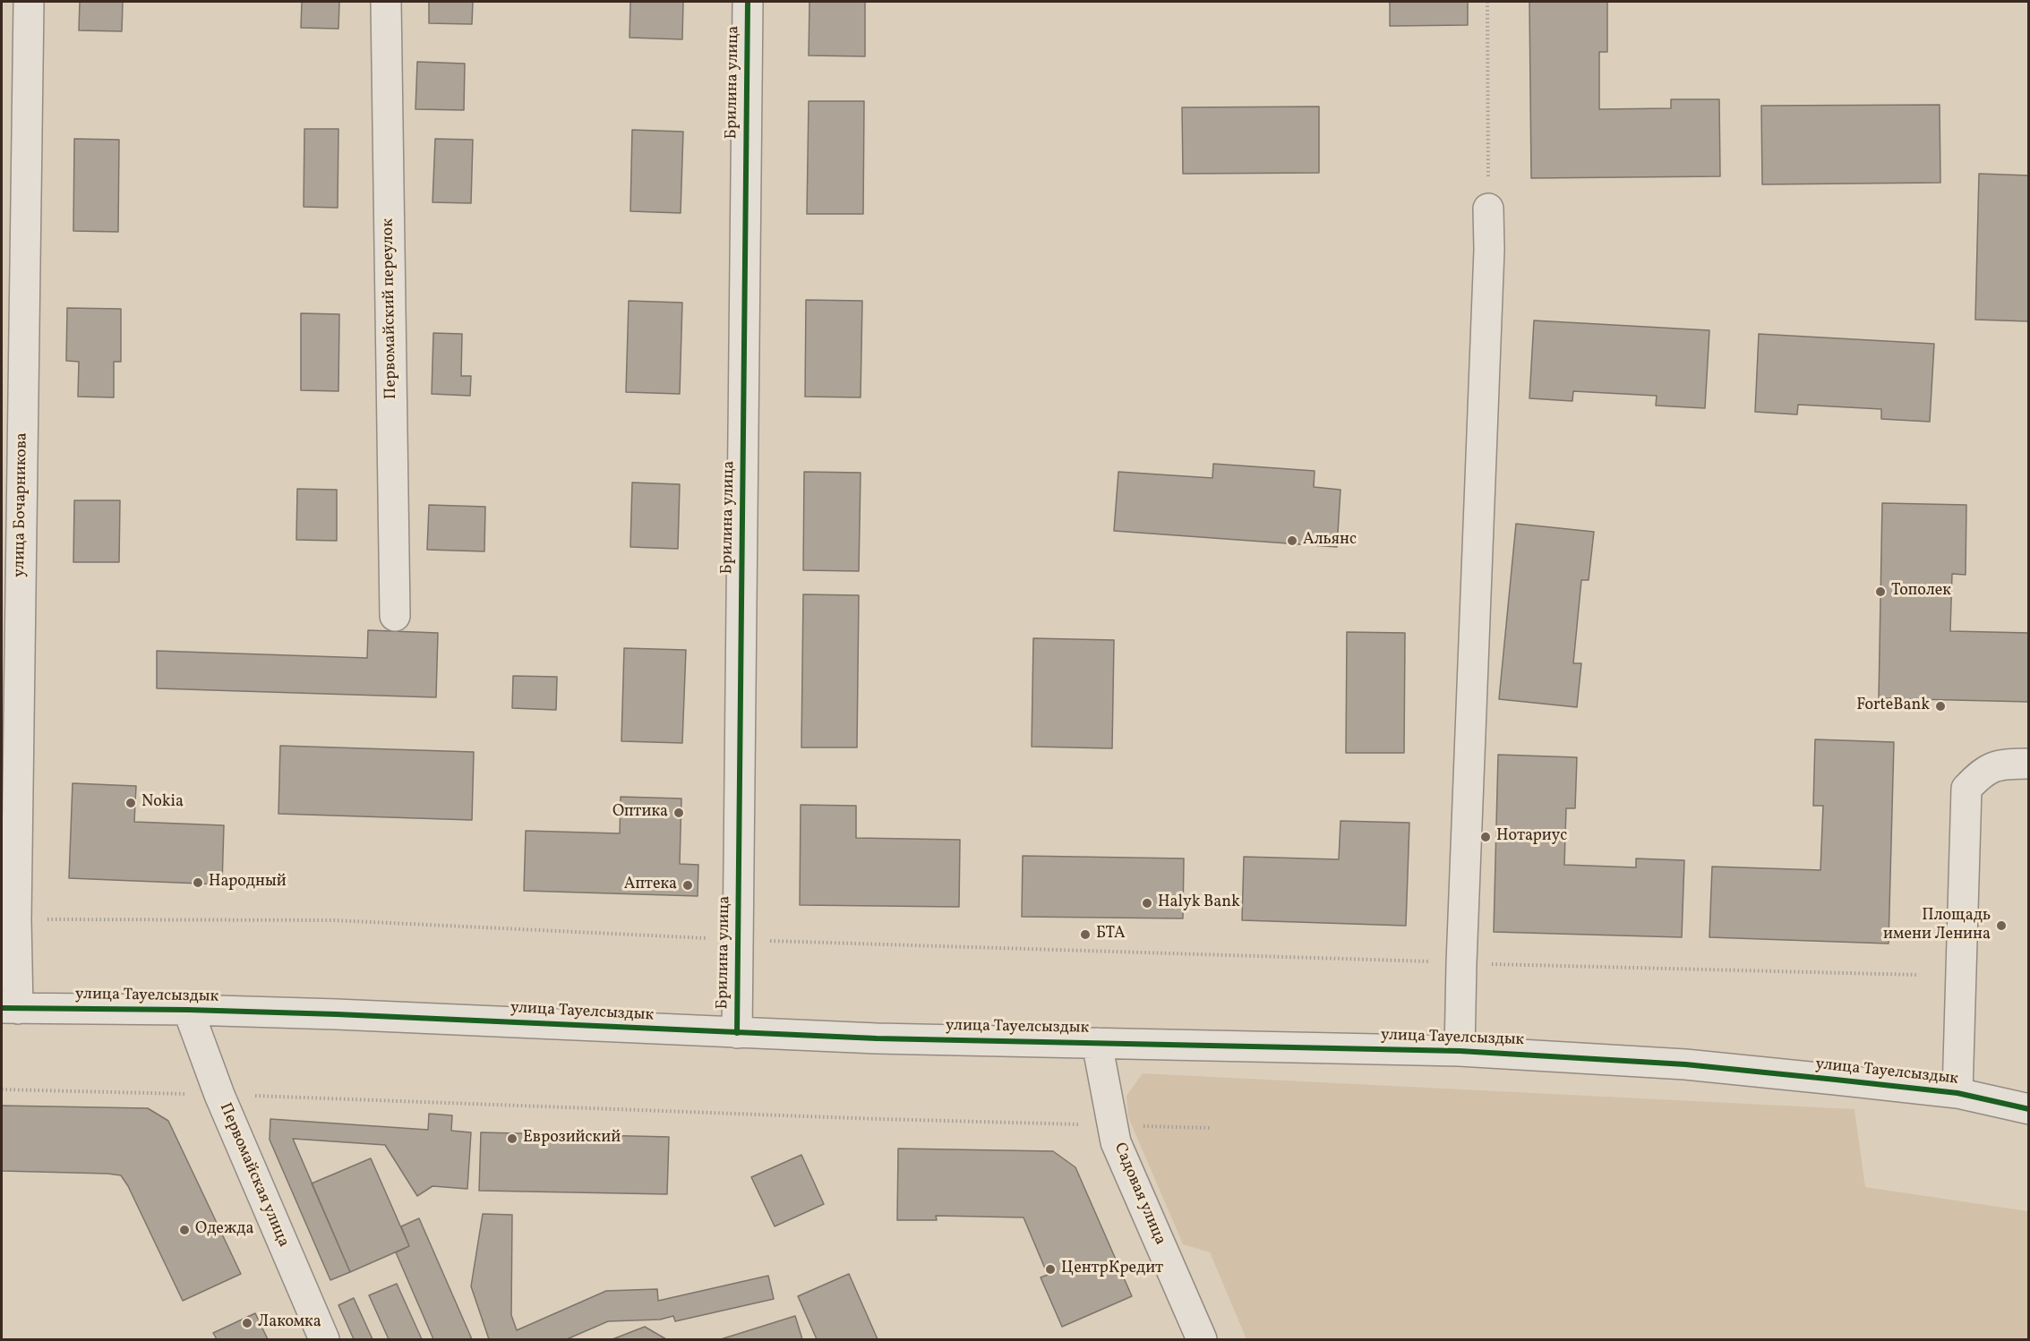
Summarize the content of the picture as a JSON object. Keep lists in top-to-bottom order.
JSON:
{
  "streets": {
    "street": [
      "Брилина улица",
      "Первомайский переулок",
      "улица Бочарникова",
      "улица Тауелсыздык",
      "Первомайская улица",
      "Садовая улица"
    ]
  },
  "crossings": [
    ["Брилина улица", "улица Тауелсыздык"],
    ["улица Бочарникова", "улица Тауелсыздык"],
    ["улица Тауелсыздык", "Первомайская улица"],
    ["улица Тауелсыздык", "Садовая улица"]
  ],
  "places": [
    "Альянс",
    "Тополек",
    "ForteBank",
    "Nokia",
    "Оптика",
    "Нотариус",
    "Народный",
    "Аптека",
    "Halyk Bank",
    "Площадь имени Ленина",
    "БТА",
    "Еврозийский",
    "Одежда",
    "ЦентрКредит",
    "Лакомка"
  ]
}
